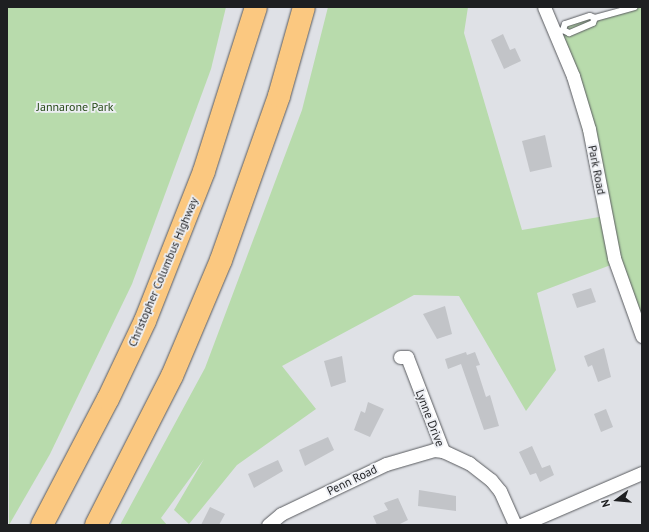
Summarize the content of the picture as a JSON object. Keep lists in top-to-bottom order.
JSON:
{
  "streets": {
    "highway": ["Christopher Columbus Highway"],
    "street": ["Park Road", "Lynne Drive", "Penn Road"]
  },
  "crossings": [
    ["Lynne Drive", "Penn Road"]
  ],
  "parks": ["Jannarone Park"],
  "north": "left"
}
